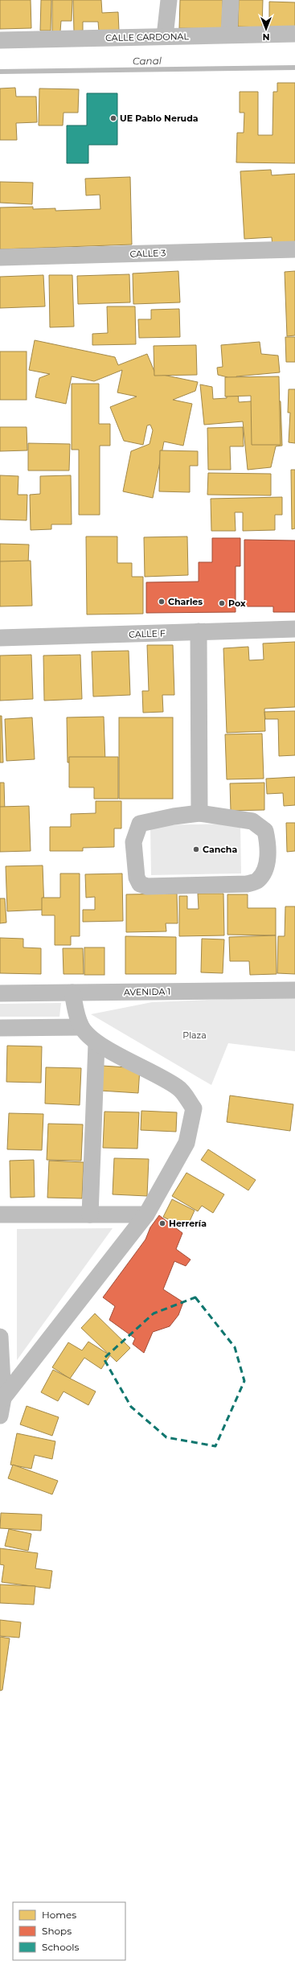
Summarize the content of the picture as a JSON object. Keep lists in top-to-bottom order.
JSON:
{
  "streets": {
    "street": [
      "CALLE CARDONAL",
      "CALLE 3",
      "CALLE F",
      "AVENIDA 1"
    ]
  },
  "water": ["Canal"],
  "parks": ["Plaza"],
  "places": [
    "UE Pablo Neruda",
    "Charles",
    "Pox",
    "Cancha",
    "Herrería"
  ],
  "legend": ["Homes", "Shops", "Schools"],
  "north": "bottom"
}
